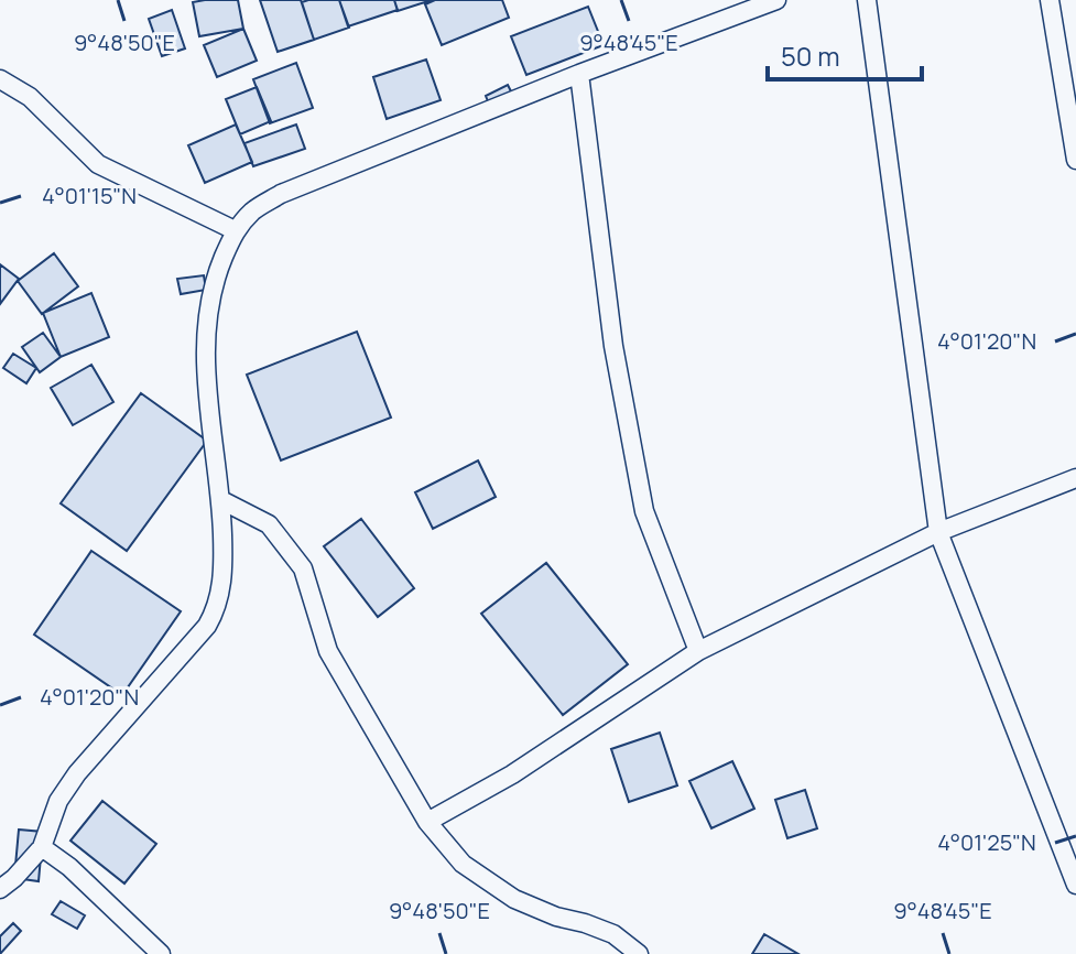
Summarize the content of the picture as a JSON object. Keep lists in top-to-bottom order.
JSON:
{
  "scale_bar": "50 m",
  "coordinates": [
    "9°48'50\"E",
    "9°48'45\"E",
    "4°01'15\"N",
    "4°01'20\"N",
    "4°01'25\"N"
  ]
}
